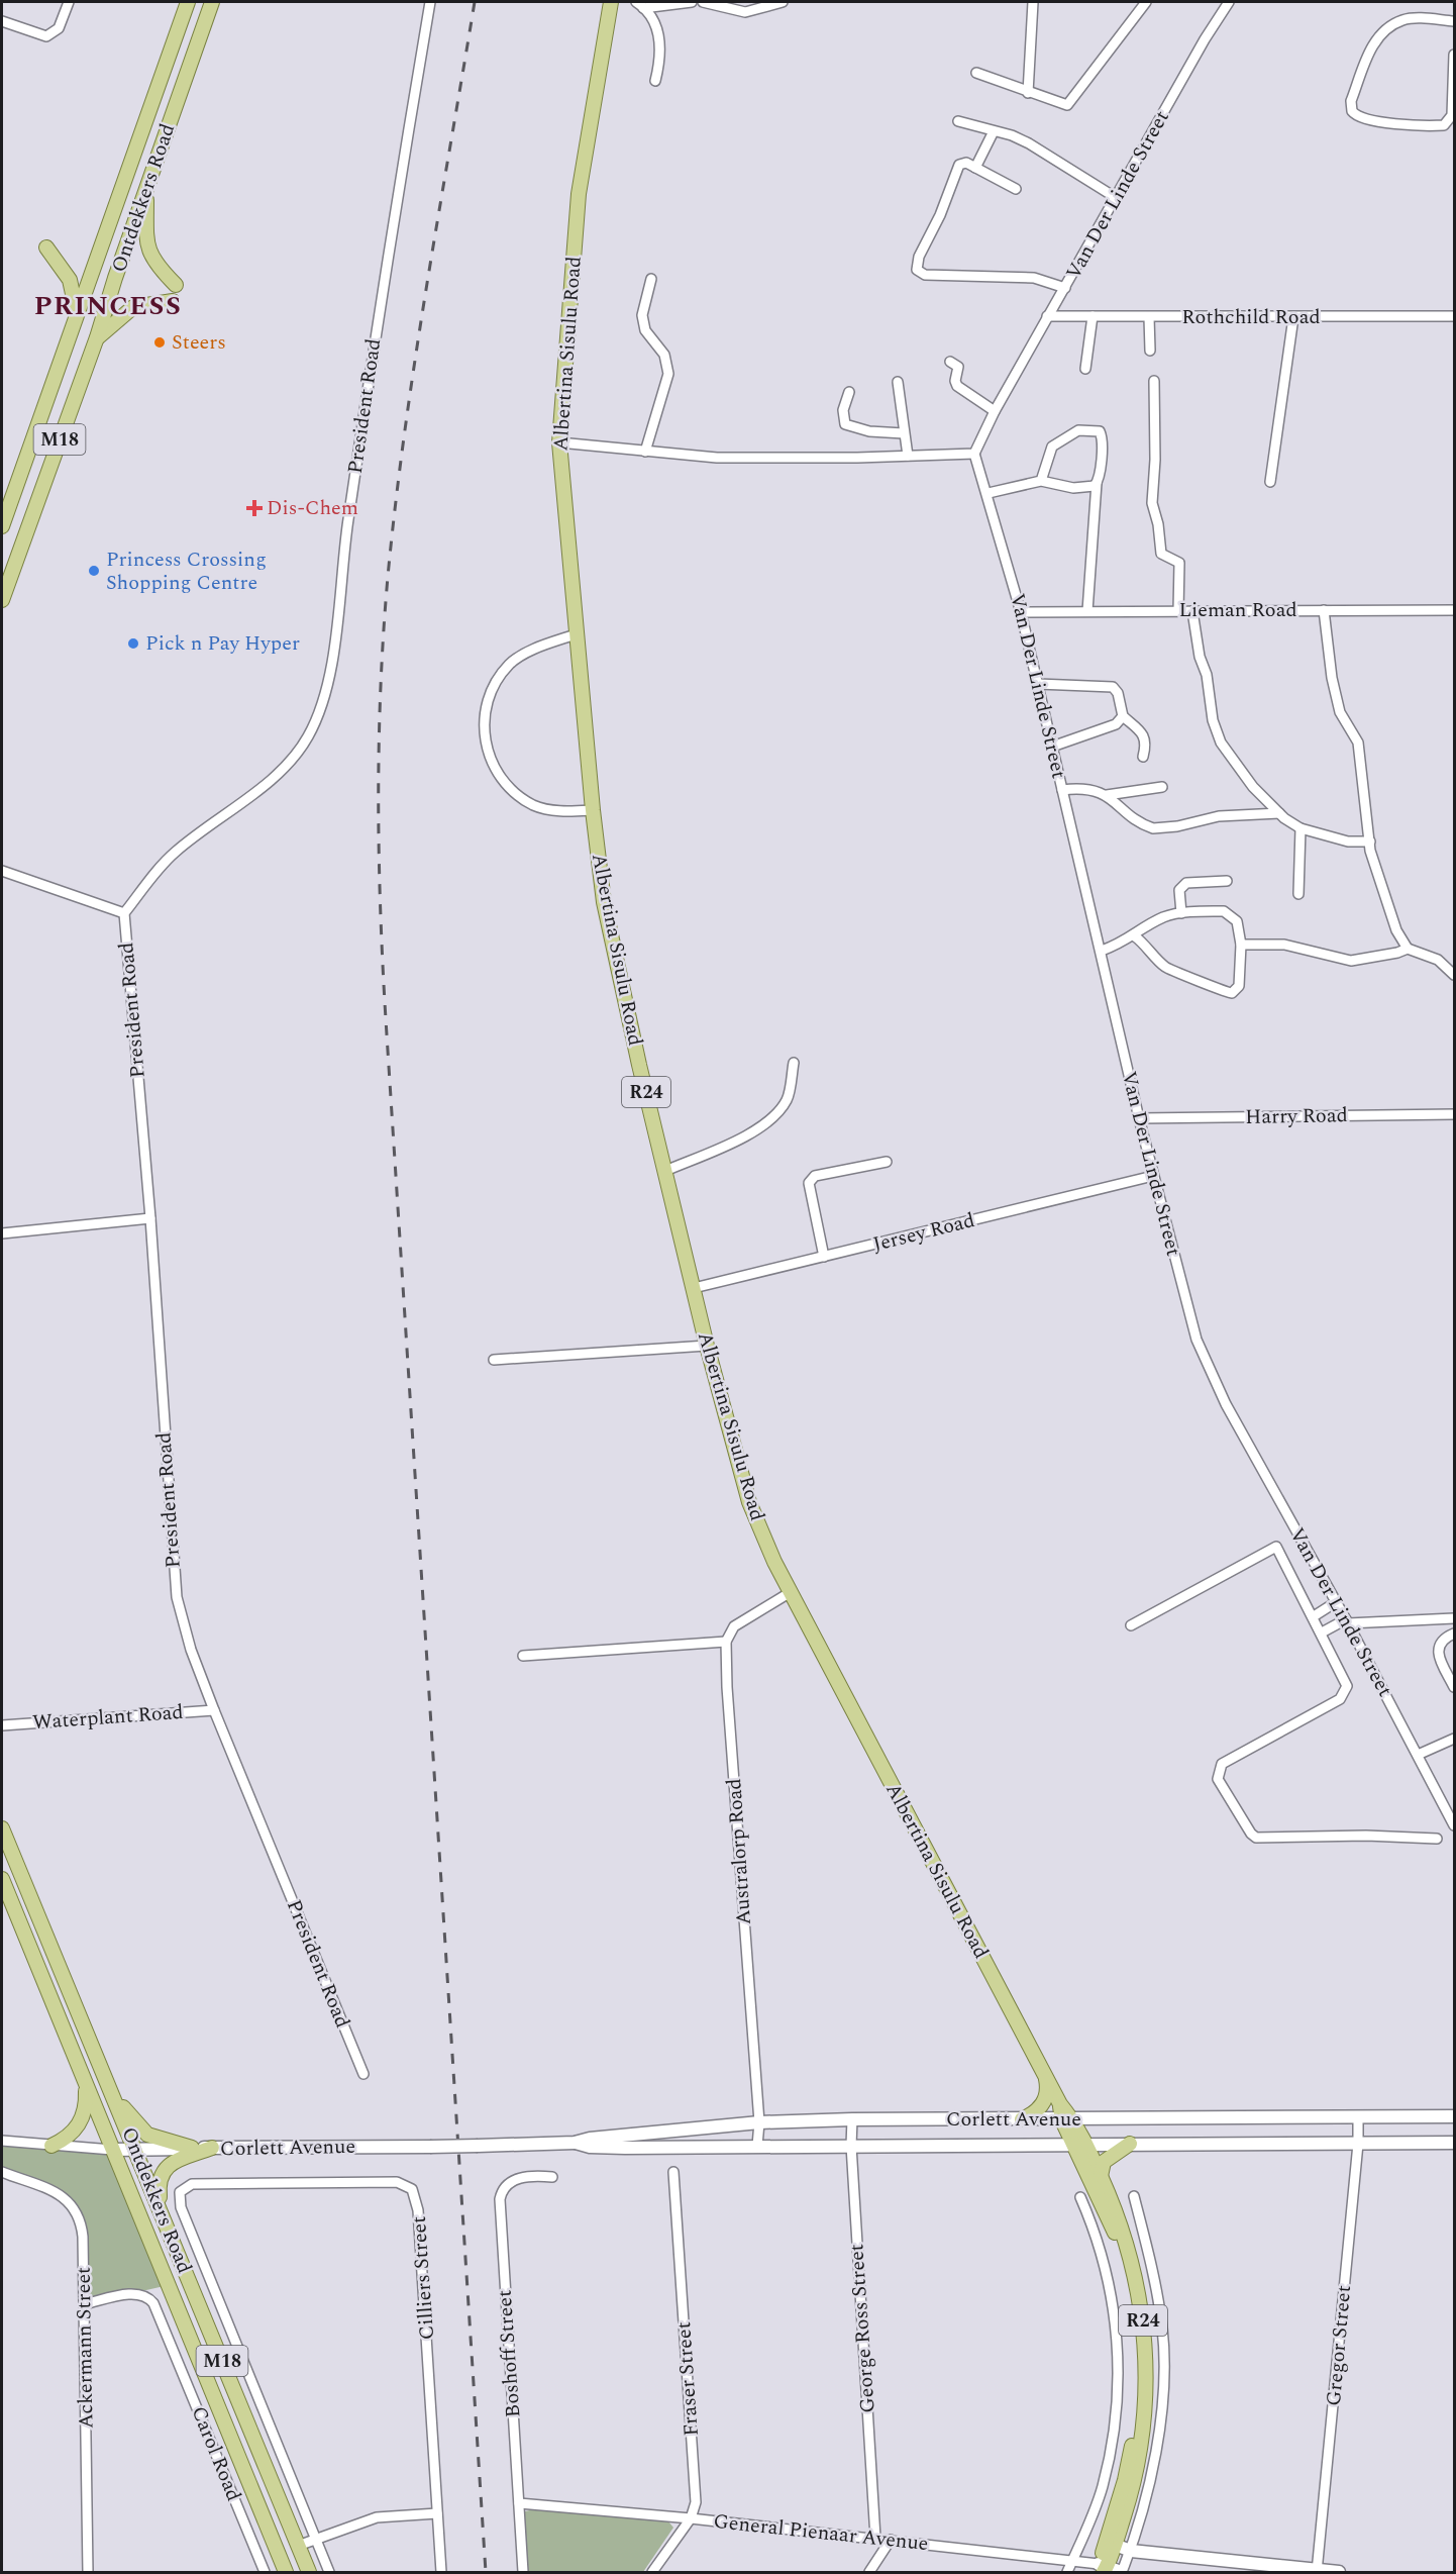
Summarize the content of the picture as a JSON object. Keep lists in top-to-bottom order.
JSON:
{
  "streets": {
    "main road": [
      "Ontdekkers Road",
      "Albertina Sisulu Road",
      "M18",
      "R24"
    ],
    "street": [
      "Van Der Linde Street",
      "Rothchild Road",
      "President Road",
      "Lieman Road",
      "Harry Road",
      "Jersey Road",
      "Waterplant Road",
      "Australorp Road",
      "Corlett Avenue",
      "Cilliers Street",
      "George Ross Street",
      "Gregor Street",
      "Ackermann Street",
      "Boshoff Street",
      "Fraser Street",
      "Carol Road",
      "General Pienaar Avenue"
    ]
  },
  "crossings": [
    ["Van Der Linde Street", "Rothchild Road"],
    ["Van Der Linde Street", "Lieman Road"],
    ["Van Der Linde Street", "Harry Road"],
    ["Van Der Linde Street", "Jersey Road"],
    ["Ontdekkers Road", "Corlett Avenue"],
    ["Ontdekkers Road", "Cilliers Street"],
    ["Albertina Sisulu Road", "Jersey Road"],
    ["Albertina Sisulu Road", "Corlett Avenue"],
    ["Albertina Sisulu Road", "General Pienaar Avenue"],
    ["President Road", "Waterplant Road"],
    ["Australorp Road", "Corlett Avenue"],
    ["Corlett Avenue", "George Ross Street"],
    ["Corlett Avenue", "Gregor Street"],
    ["George Ross Street", "General Pienaar Avenue"],
    ["Ackermann Street", "Carol Road"],
    ["Boshoff Street", "General Pienaar Avenue"],
    ["Fraser Street", "General Pienaar Avenue"]
  ],
  "districts": ["PRINCESS"],
  "places": {
    "other": ["Steers", "Princess Crossing Shopping Centre", "Pick n Pay Hyper"],
    "health": ["Dis-Chem"]
  }
}
